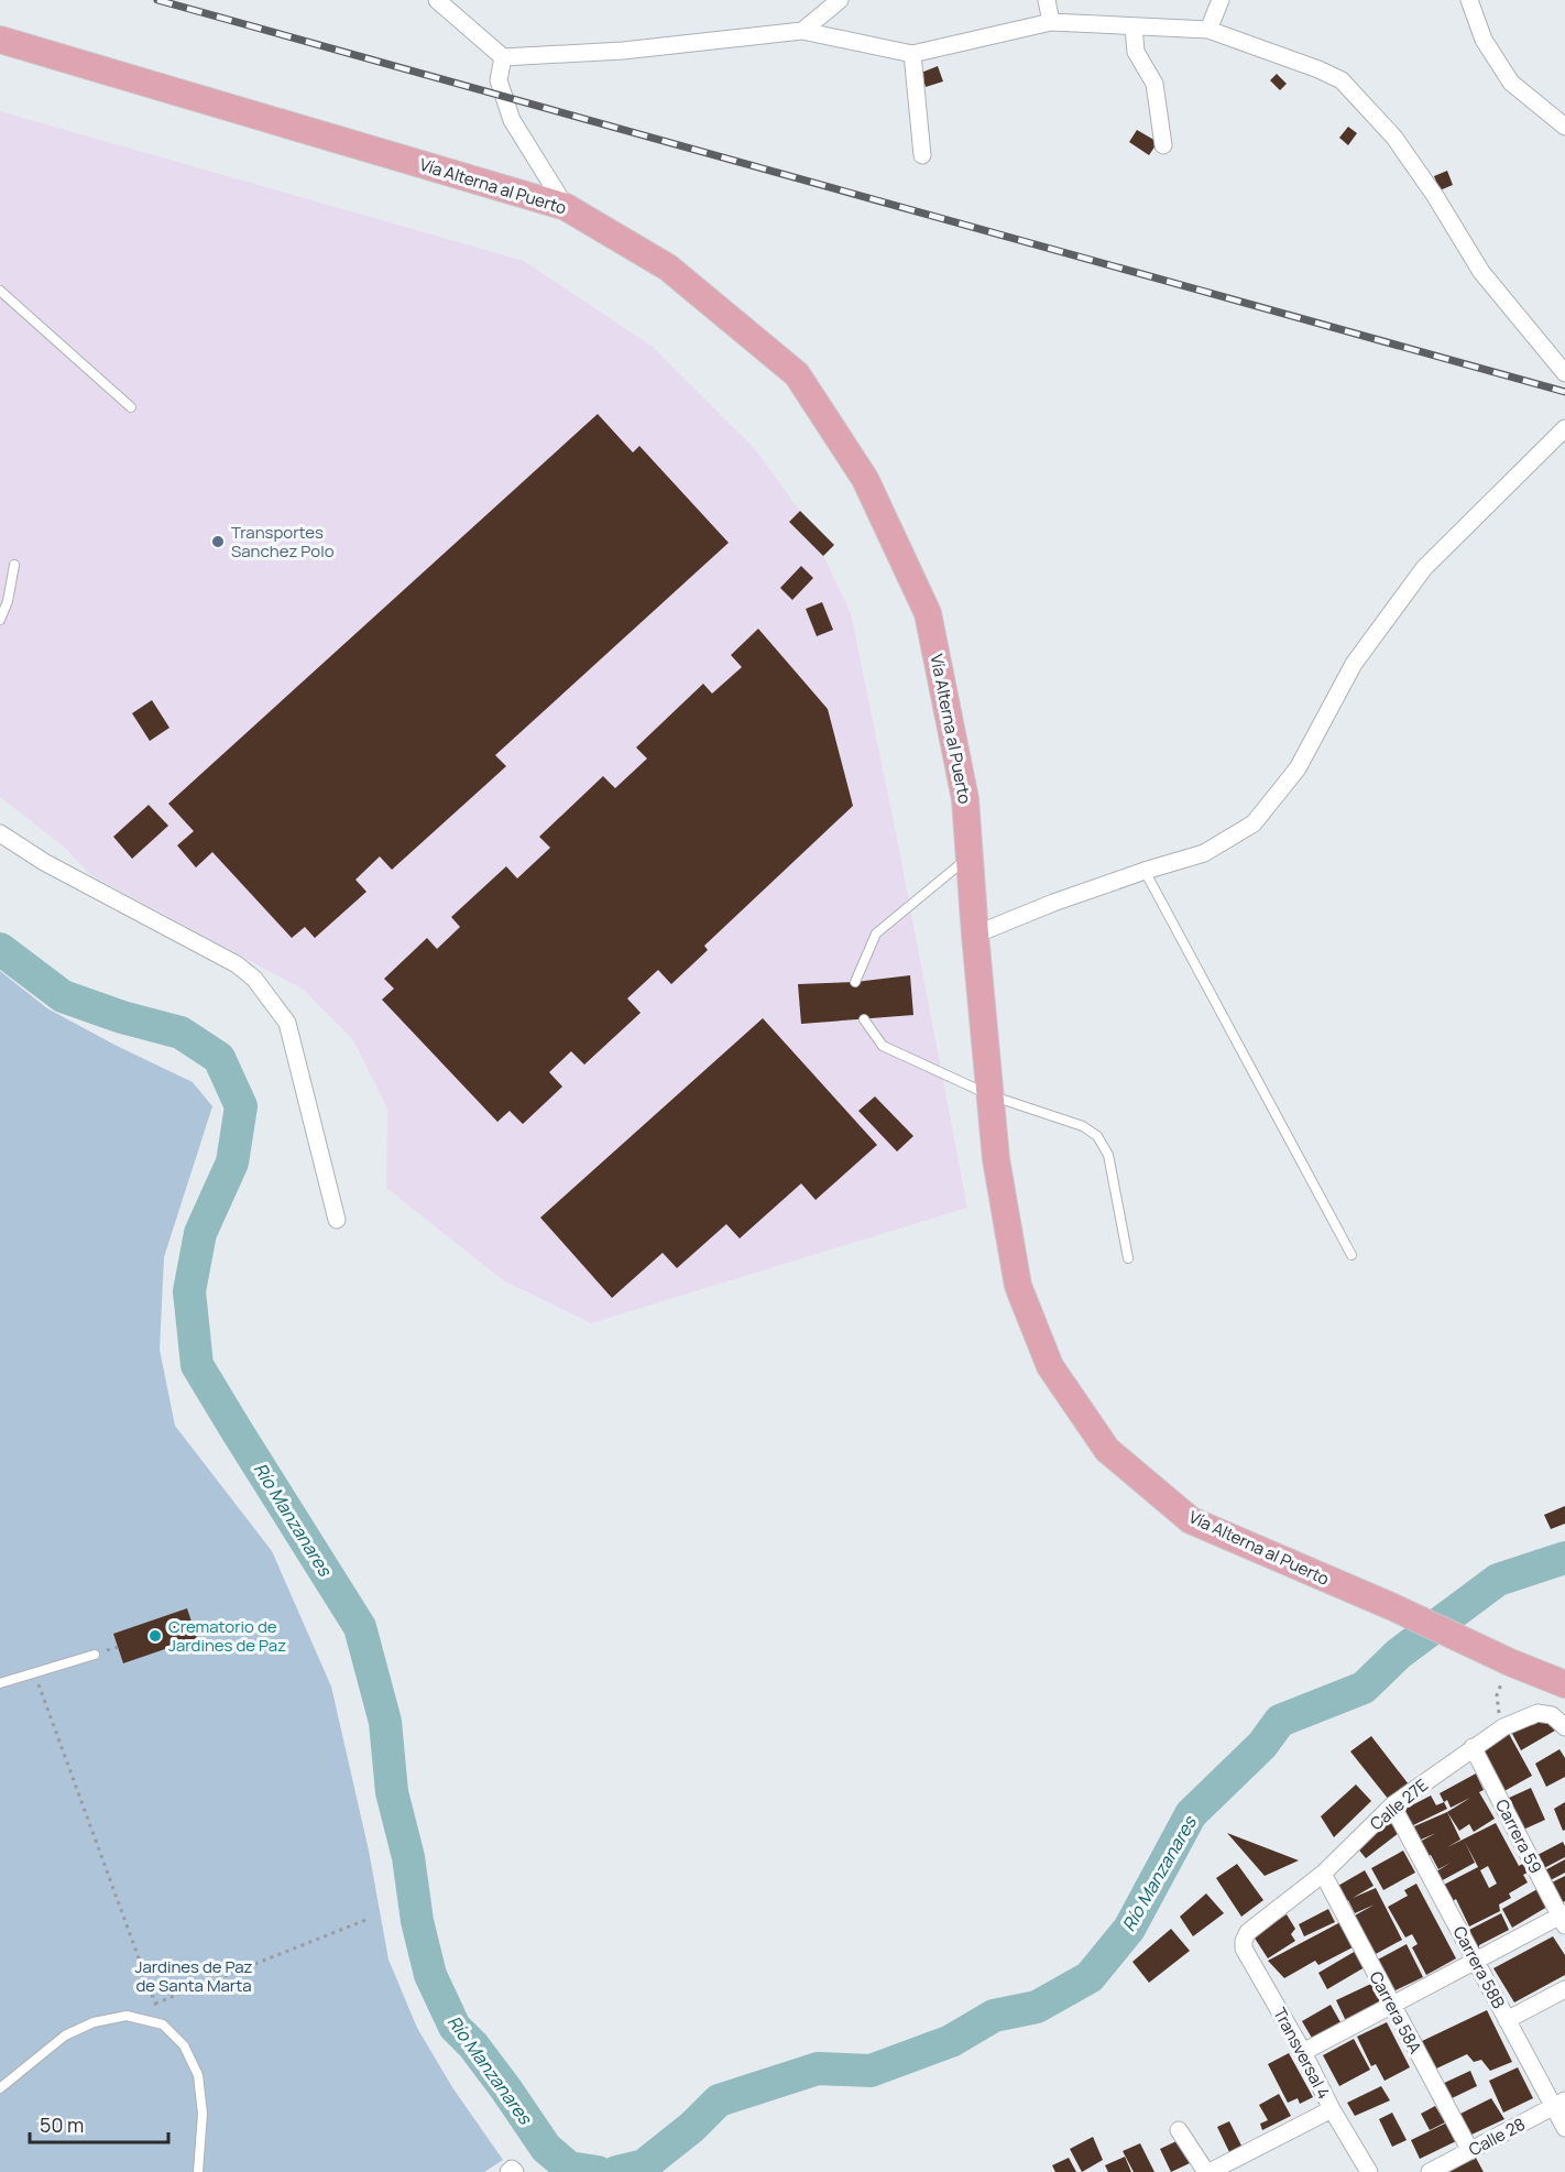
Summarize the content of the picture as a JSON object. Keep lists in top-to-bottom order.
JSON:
{
  "streets": {
    "main road": ["Vía Alterna al Puerto"],
    "street": [
      "Calle 27E",
      "Carrera 59",
      "Carrera 58B",
      "Carrera 58A",
      "Transversal 4",
      "Calle 28"
    ]
  },
  "crossings": [
    ["Calle 27E", "Carrera 59"],
    ["Calle 27E", "Carrera 58B"],
    ["Calle 27E", "Carrera 58A"],
    ["Calle 27E", "Transversal 4"],
    ["Carrera 58B", "Calle 28"],
    ["Carrera 58A", "Calle 28"]
  ],
  "water": ["Río Manzanares"],
  "parks": ["Jardines de Paz de Santa Marta"],
  "places": ["Transportes Sanchez Polo", "Crematorio de Jardines de Paz"],
  "scale_bar": "50 m"
}
